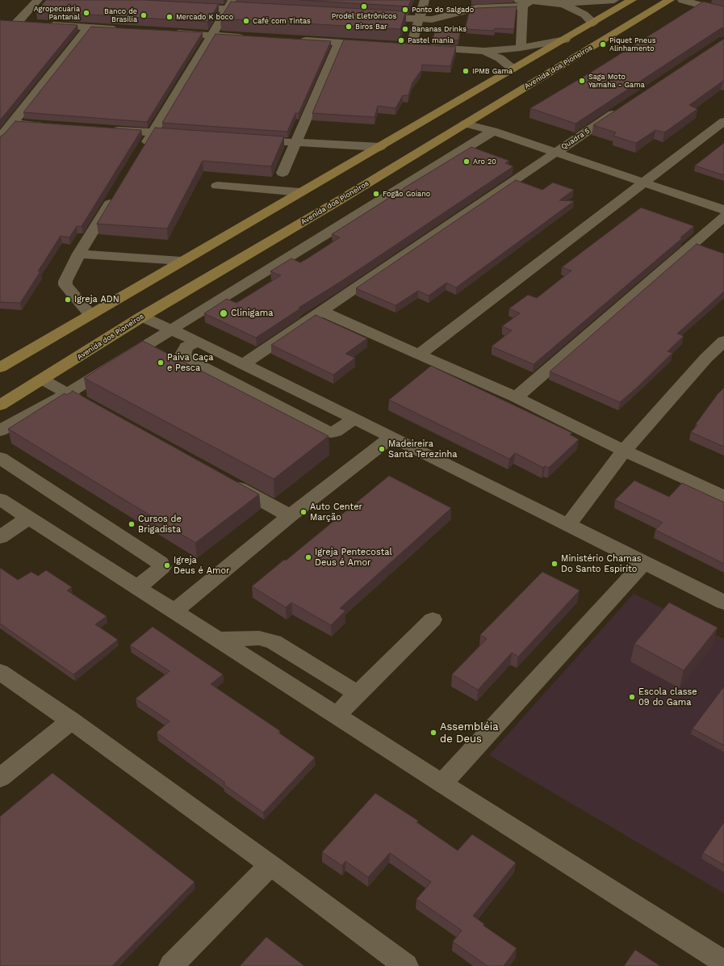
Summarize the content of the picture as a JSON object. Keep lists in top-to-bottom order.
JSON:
{
  "streets": {
    "main road": ["Avenida dos Pioneiros"],
    "street": ["Quadra 5"]
  },
  "places": [
    "Prodel Eletrônicos",
    "Ponto do Salgado",
    "Agropecuária Pantanal",
    "Banco de Brasília",
    "Mercado K boco",
    "Café com Tintas",
    "Biros Bar",
    "Bananas Drinks",
    "Pastel mania",
    "Piquet Pneus Alinhamento",
    "IPMB Gama",
    "Saga Moto Yamaha - Gama",
    "Aro 20",
    "Fogão Goiano",
    "Igreja ADN",
    "Clinigama",
    "Paiva Caça e Pesca",
    "Madeireira Santa Terezinha",
    "Auto Center Marção",
    "Cursos de Brigadista",
    "Igreja Pentecostal Deus é Amor",
    "Ministério Chamas Do Santo Espiríto",
    "Igreja Deus é Amor",
    "Escola classe 09 do Gama",
    "Assembléia de Deus"
  ]
}
